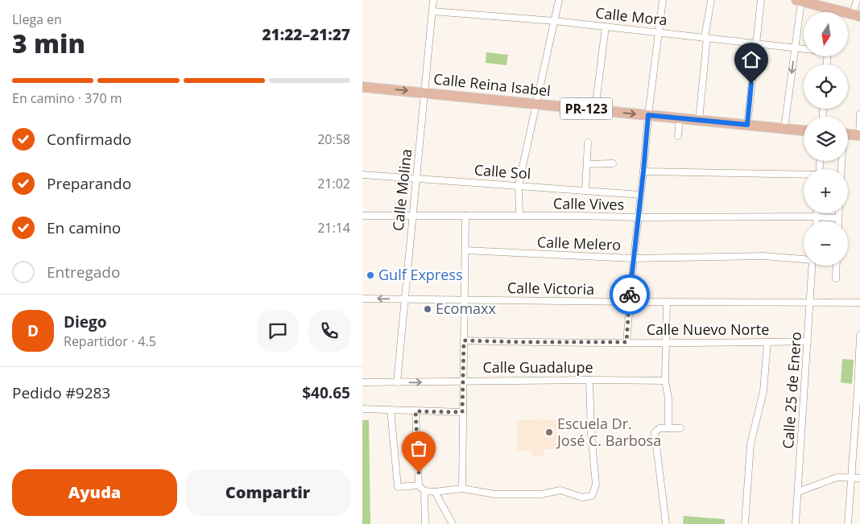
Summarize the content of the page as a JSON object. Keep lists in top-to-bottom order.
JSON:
{
  "streets": {
    "main road": ["Calle Reina Isabel", "PR-123"],
    "street": [
      "Calle Mora",
      "Calle Sol",
      "Calle Molina",
      "Calle Vives",
      "Calle Melero",
      "Calle Victoria",
      "Calle Nuevo Norte",
      "Calle Guadalupe",
      "Calle 25 de Enero"
    ]
  },
  "crossings": [
    ["Calle Mora", "Calle Molina"],
    ["Calle Reina Isabel", "Calle Molina"],
    ["Calle Sol", "Calle Molina"],
    ["Calle Molina", "Calle Vives"],
    ["Calle Molina", "Calle Victoria"],
    ["Calle Molina", "Calle Guadalupe"],
    ["Calle Victoria", "Calle 25 de Enero"],
    ["Calle Nuevo Norte", "Calle 25 de Enero"]
  ],
  "places": ["Gulf Express", "Ecomaxx", "Escuela Dr. José C. Barbosa"],
  "north": "bottom",
  "page": {
    "heading": ["3 min", "Llega en", "21:22–21:27"],
    "panel": [
      "Diego",
      "Repartidor · 4.5",
      "Pedido #9283",
      "$40.65"
    ],
    "map_buttons": ["+", "−"],
    "bar": "En camino · 370 m",
    "list": [
      ["Confirmado", "20:58"],
      ["Preparando", "21:02"],
      ["En camino", "21:14"],
      "Entregado"
    ],
    "round": "D",
    "buttons": ["Ayuda", "Compartir"]
  }
}
